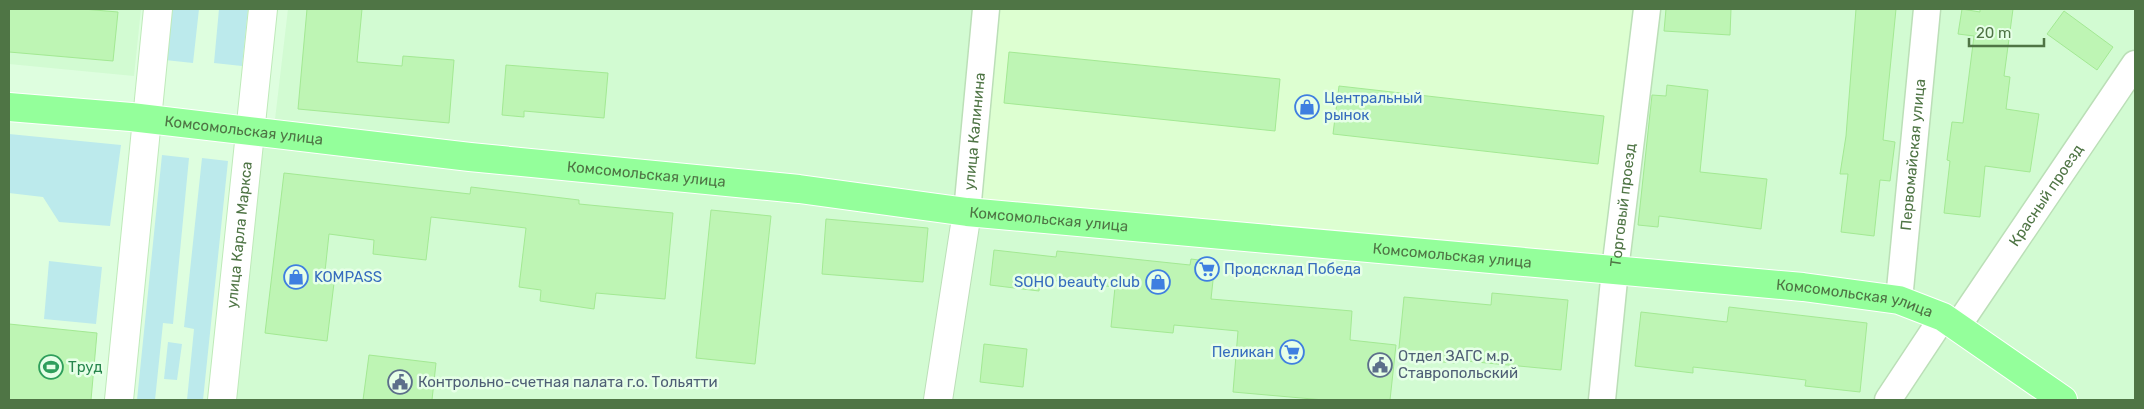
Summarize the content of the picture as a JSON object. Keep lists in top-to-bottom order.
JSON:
{
  "streets": {
    "main road": ["Комсомольская улица", "улица Калинина", "улица Карла Маркса"],
    "street": ["Первомайская улица", "Красный проезд", "Торговый проезд"]
  },
  "crossings": [
    ["Комсомольская улица", "улица Калинина"],
    ["Комсомольская улица", "Первомайская улица"],
    ["Комсомольская улица", "Красный проезд"],
    ["Комсомольская улица", "Торговый проезд"],
    ["Комсомольская улица", "улица Карла Маркса"]
  ],
  "places": {
    "shop": ["Центральный рынок", "KOMPASS", "SOHO beauty club"],
    "supermarket": ["Продсклад Победа", "Пеликан"],
    "public building": ["Отдел ЗАГС м.р. Ставропольский", "Контрольно-счетная палата г.о. Тольятти"],
    "sports": ["Труд"]
  },
  "scale_bar": "20 m"
}
